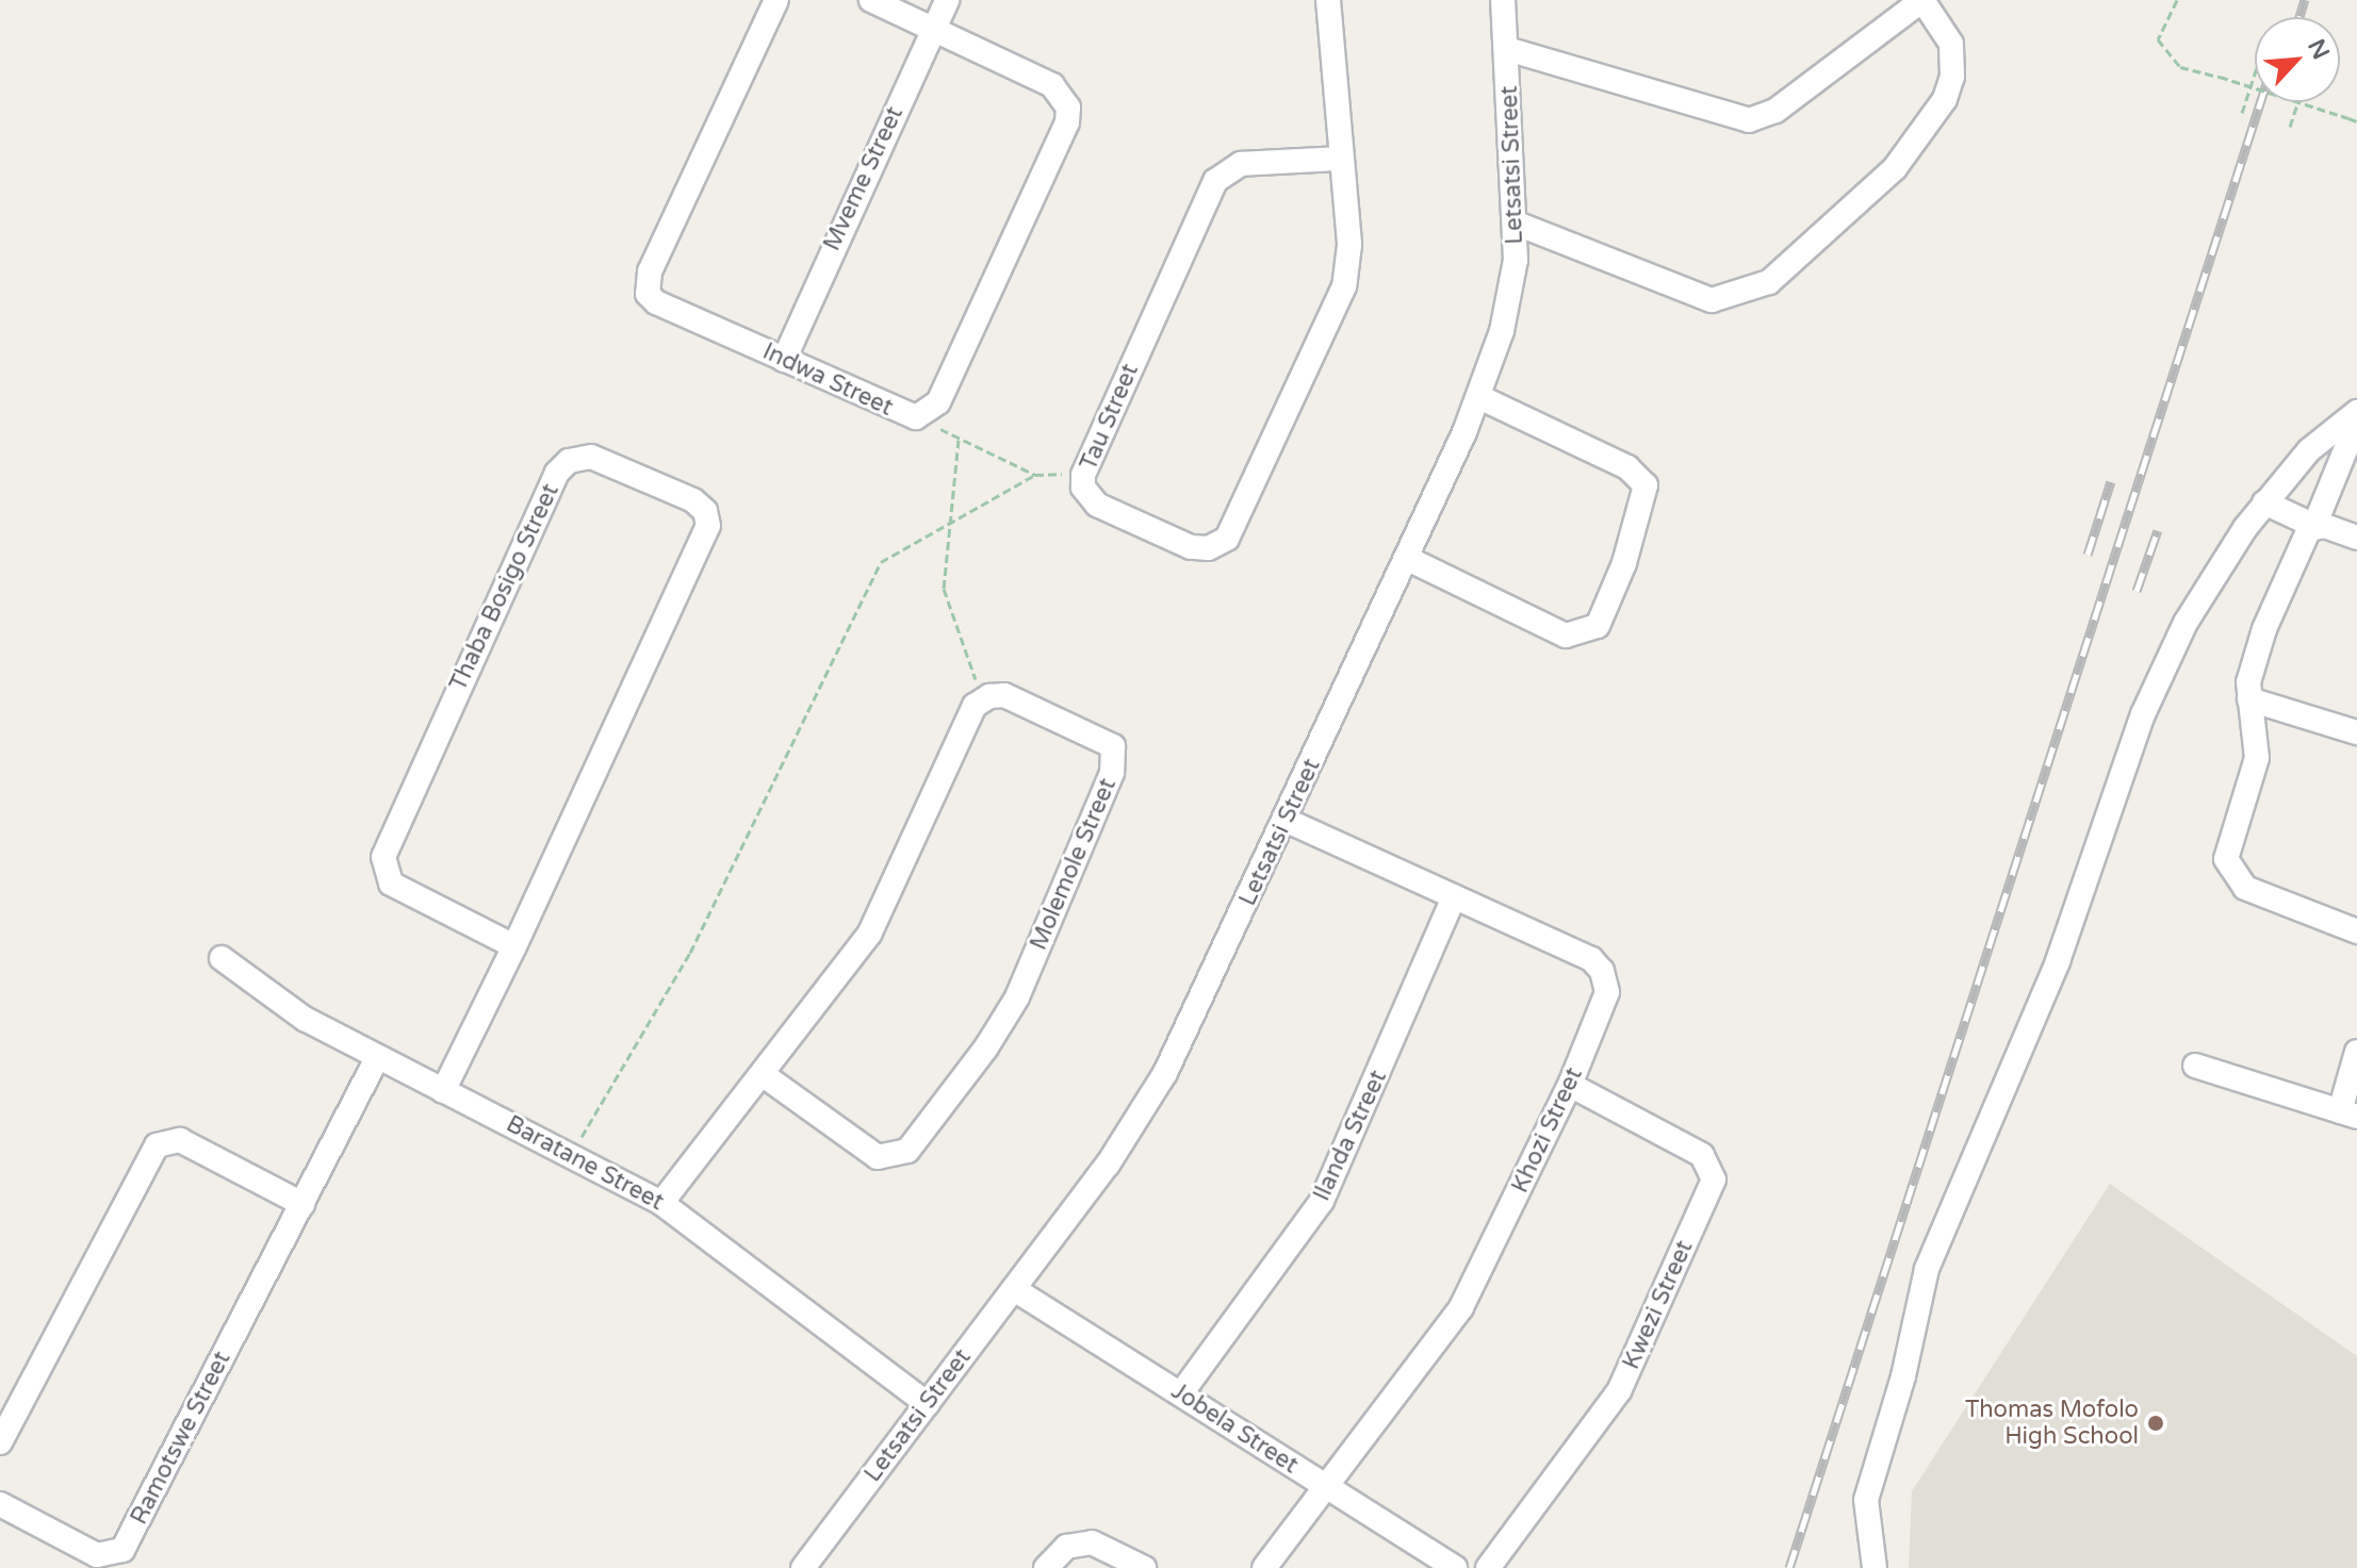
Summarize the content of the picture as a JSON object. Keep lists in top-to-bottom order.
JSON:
{
  "streets": {
    "street": [
      "Letsatsi Street",
      "Mveme Street",
      "Indwa Street",
      "Tau Street",
      "Thaba Bosigo Street",
      "Molemole Street",
      "Khozi Street",
      "Ilanda Street",
      "Baratane Street",
      "Kwezi Street",
      "Jobela Street",
      "Ramotswe Street"
    ]
  },
  "crossings": [
    ["Letsatsi Street", "Khozi Street"],
    ["Letsatsi Street", "Baratane Street"],
    ["Letsatsi Street", "Jobela Street"],
    ["Mveme Street", "Indwa Street"],
    ["Thaba Bosigo Street", "Baratane Street"],
    ["Khozi Street", "Ilanda Street"],
    ["Khozi Street", "Kwezi Street"],
    ["Khozi Street", "Jobela Street"],
    ["Ilanda Street", "Jobela Street"],
    ["Baratane Street", "Ramotswe Street"]
  ],
  "places": ["Thomas Mofolo High School"],
  "north": "top right"
}
